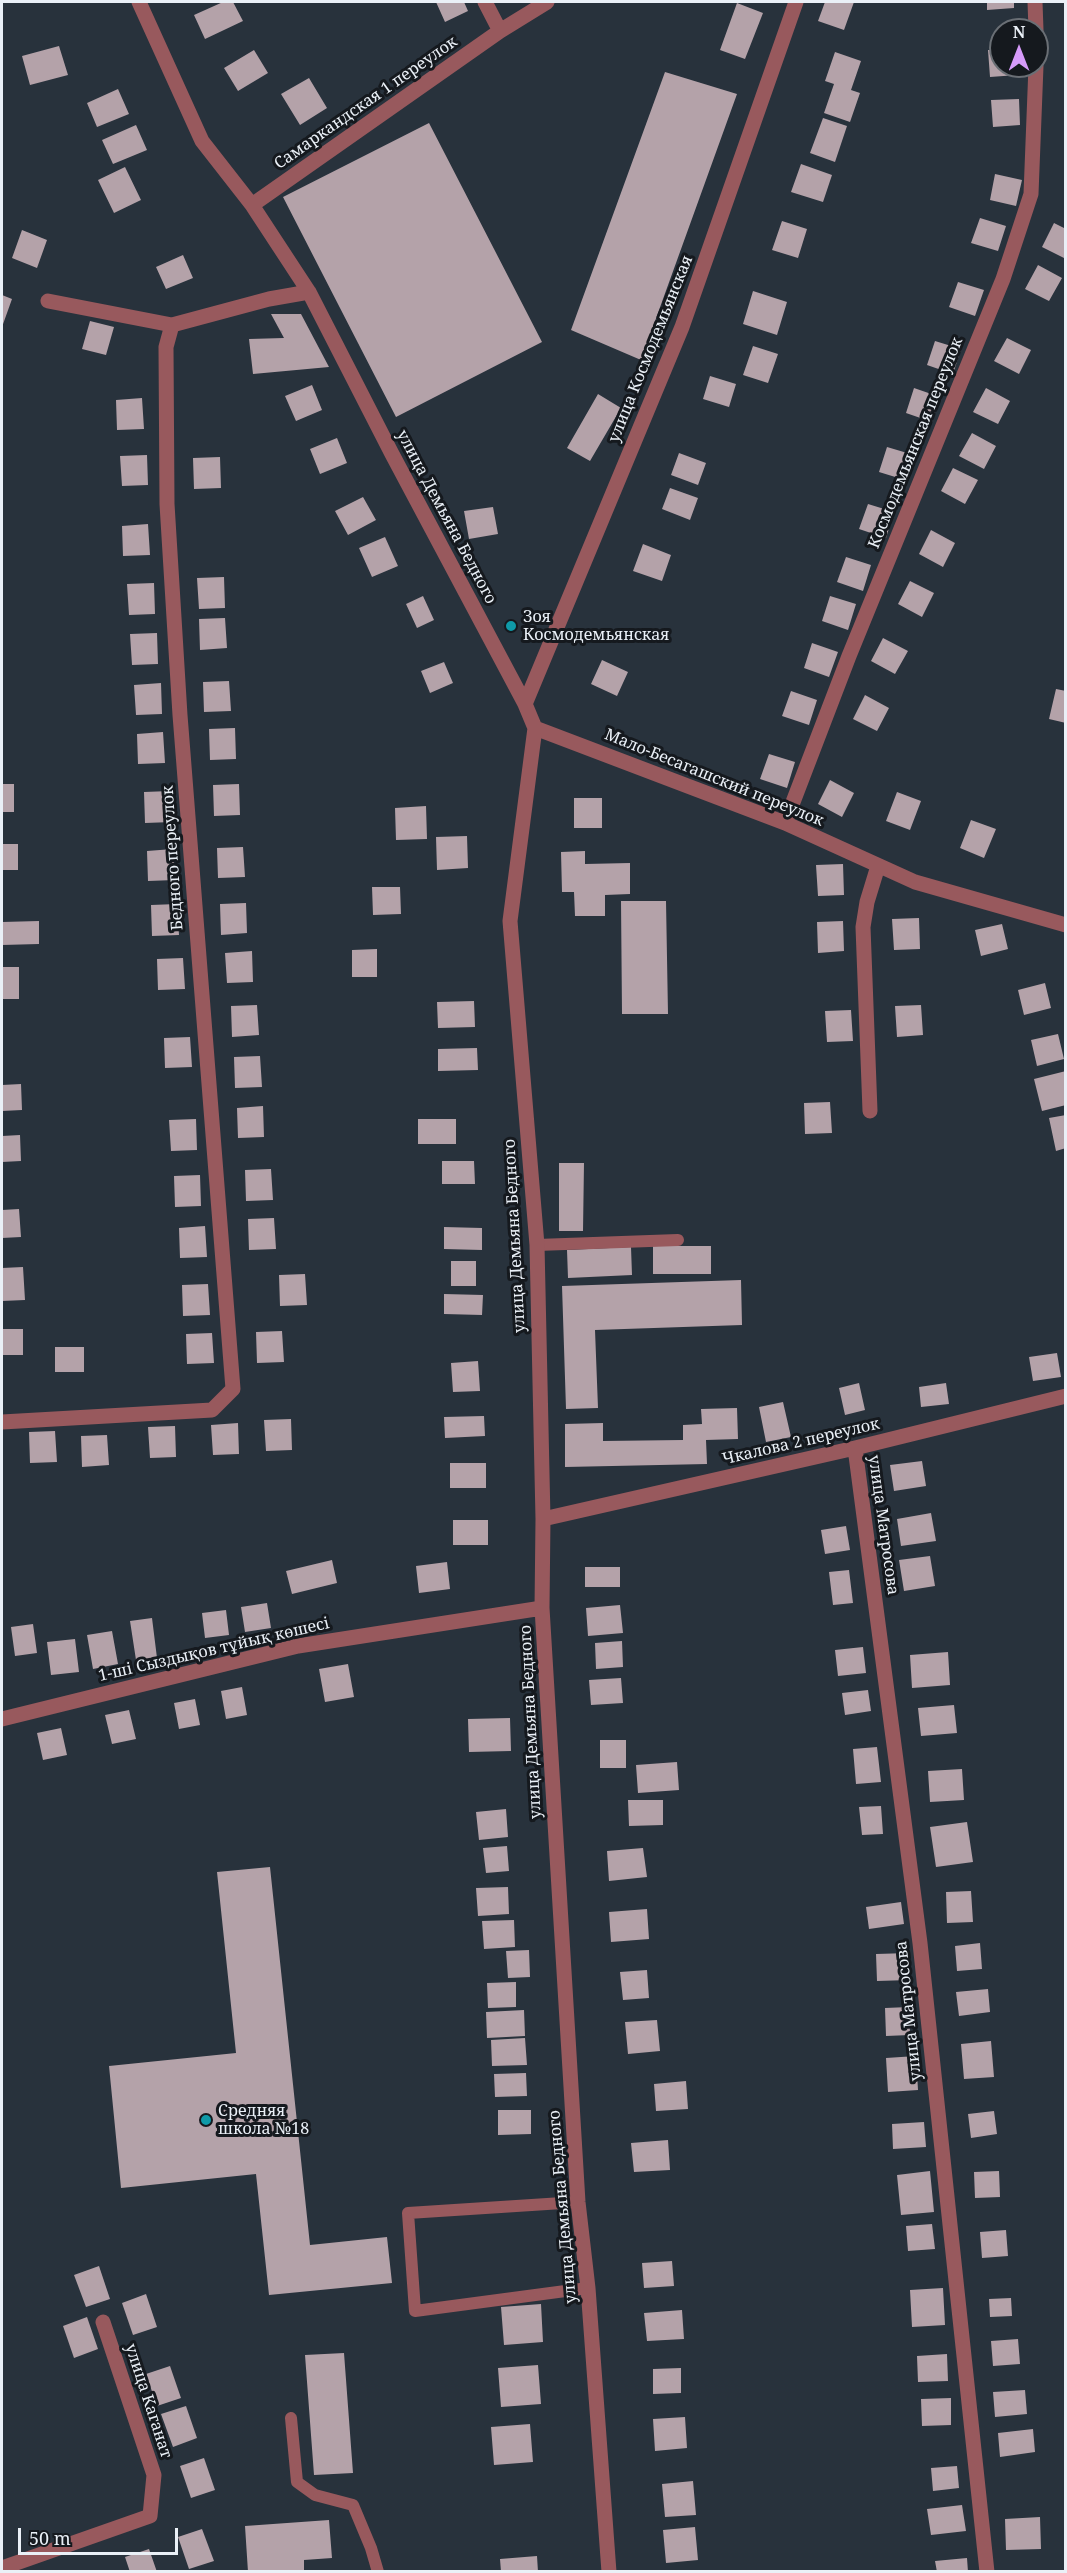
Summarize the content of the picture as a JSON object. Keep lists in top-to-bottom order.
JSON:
{
  "streets": {
    "street": [
      "Самаркандская 1 переулок",
      "улица Космодемьянская",
      "Космодемьянская переулок",
      "улица Демьяна Бедного",
      "Мало-Бесагашский переулок",
      "Бедного переулок",
      "Чкалова 2 переулок",
      "улица Матросова",
      "1-ші Сыздықов тұйық көшесі",
      "улица Каганат"
    ]
  },
  "crossings": [
    ["Самаркандская 1 переулок", "улица Демьяна Бедного"],
    ["улица Космодемьянская", "улица Демьяна Бедного"],
    ["Космодемьянская переулок", "Мало-Бесагашский переулок"],
    ["улица Демьяна Бедного", "Мало-Бесагашский переулок"],
    ["улица Демьяна Бедного", "Чкалова 2 переулок"],
    ["улица Демьяна Бедного", "1-ші Сыздықов тұйық көшесі"],
    ["Чкалова 2 переулок", "улица Матросова"]
  ],
  "places": ["Зоя Космодемьянская", "Средняя школа №18"],
  "scale_bar": "50 m",
  "north": "top"
}
